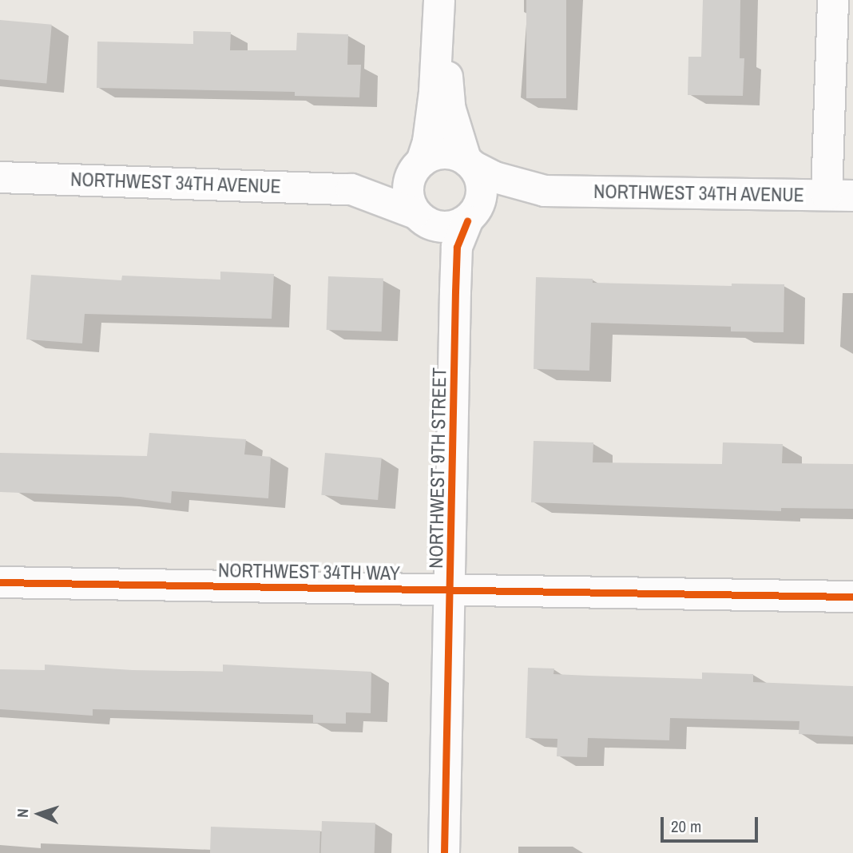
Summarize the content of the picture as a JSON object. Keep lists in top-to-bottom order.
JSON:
{
  "streets": {
    "street": ["NORTHWEST 34TH AVENUE", "NORTHWEST 9TH STREET", "NORTHWEST 34TH WAY"]
  },
  "crossings": [
    ["NORTHWEST 34TH AVENUE", "NORTHWEST 9TH STREET"],
    ["NORTHWEST 9TH STREET", "NORTHWEST 34TH WAY"]
  ],
  "scale_bar": "20 m",
  "north": "left"
}
